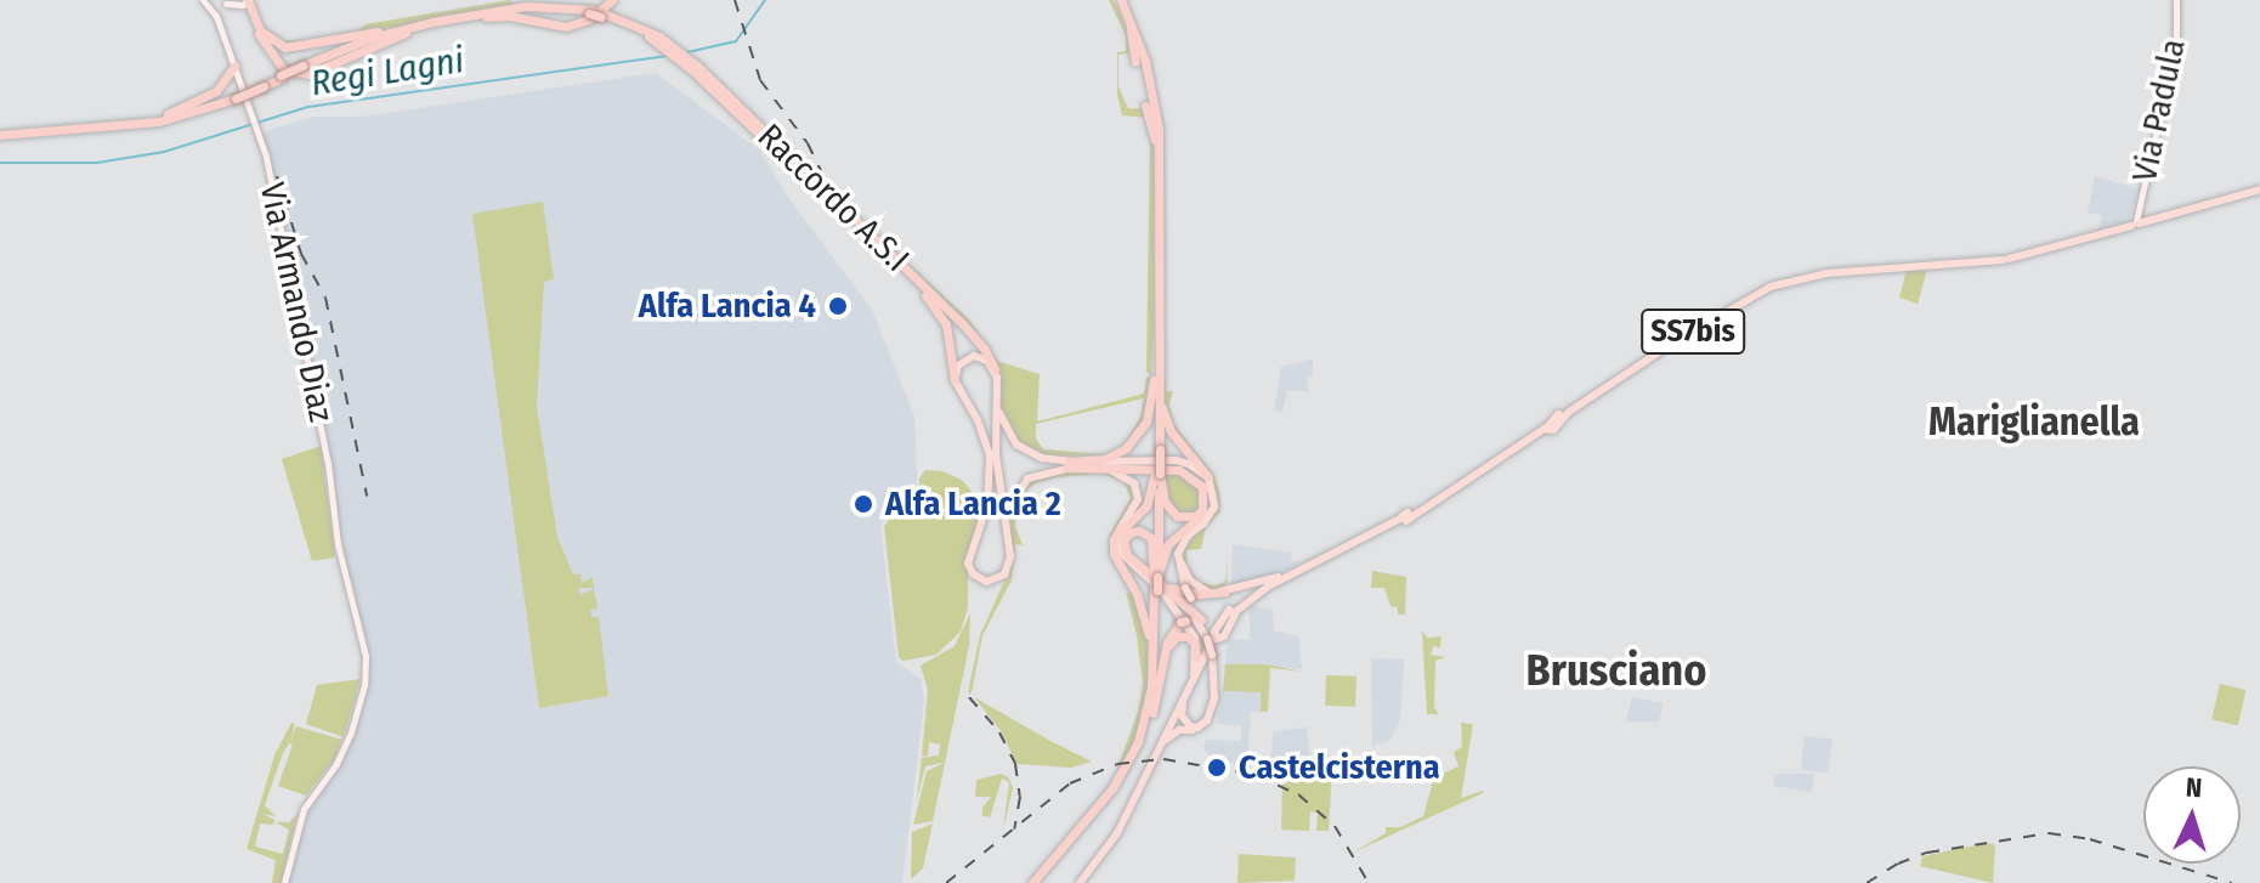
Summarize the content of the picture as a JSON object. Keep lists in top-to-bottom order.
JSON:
{
  "streets": {
    "highway": ["Raccordo A.S.I"],
    "main road": ["Via Padula", "Via Armando Diaz", "SS7bis"]
  },
  "crossings": [
    ["Via Padula", "SS7bis"]
  ],
  "districts": ["Mariglianella", "Brusciano"],
  "water": ["Regi Lagni"],
  "places": ["Alfa Lancia 4", "Alfa Lancia 2", "Castelcisterna"],
  "north": "top"
}
